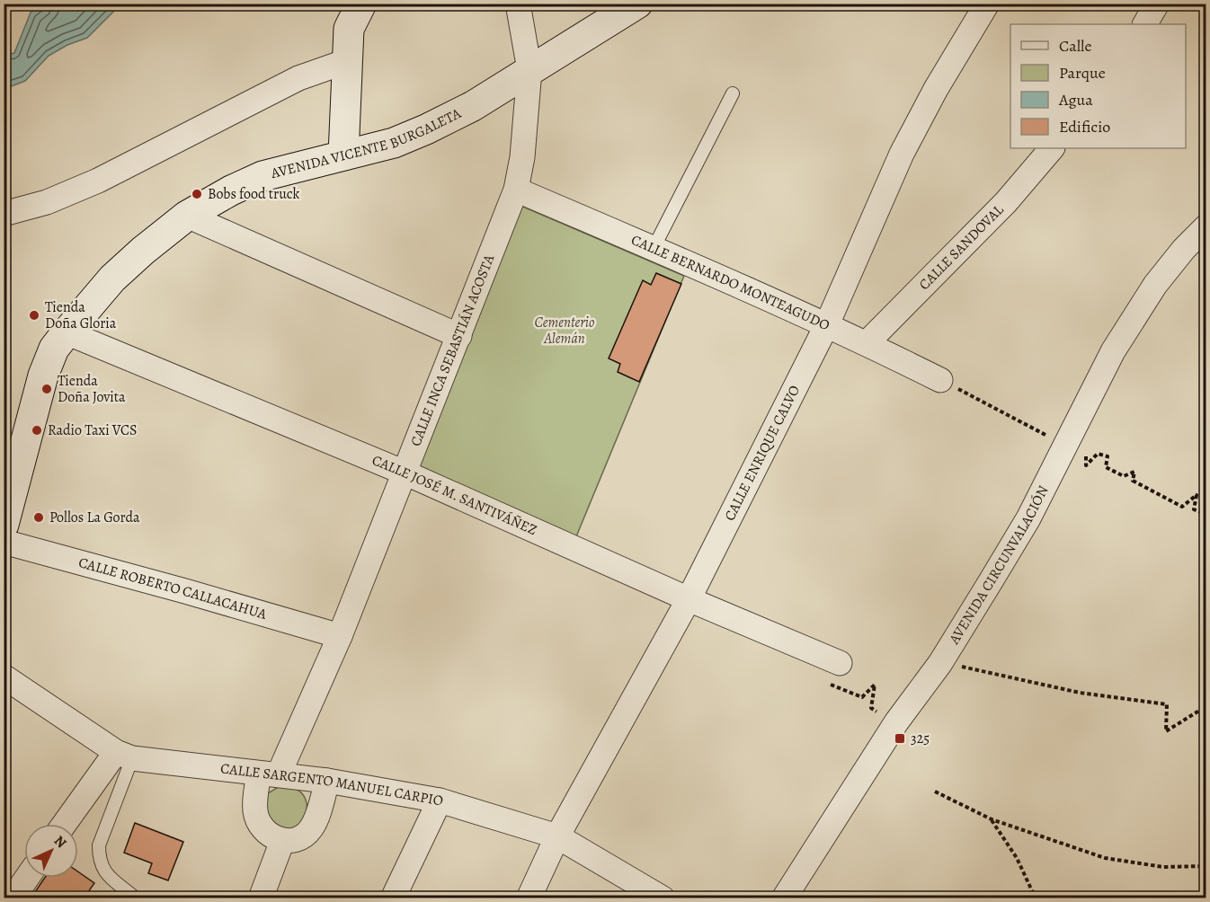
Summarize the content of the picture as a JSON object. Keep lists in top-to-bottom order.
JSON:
{
  "streets": {
    "main road": ["AVENIDA VICENTE BURGALETA"],
    "street": [
      "CALLE SANDOVAL",
      "CALLE BERNARDO MONTEAGUDO",
      "CALLE INCA SEBASTIÁN ACOSTA",
      "CALLE ENRIQUE CALVO",
      "CALLE JOSÉ M. SANTIVÁÑEZ",
      "AVENIDA CIRCUNVALACIÓN",
      "CALLE ROBERTO CALLACAHUA",
      "CALLE SARGENTO MANUEL CARPIO"
    ]
  },
  "crossings": [
    ["AVENIDA VICENTE BURGALETA", "CALLE INCA SEBASTIÁN ACOSTA"],
    ["AVENIDA VICENTE BURGALETA", "CALLE JOSÉ M. SANTIVÁÑEZ"],
    ["CALLE SANDOVAL", "CALLE BERNARDO MONTEAGUDO"],
    ["CALLE BERNARDO MONTEAGUDO", "CALLE INCA SEBASTIÁN ACOSTA"],
    ["CALLE BERNARDO MONTEAGUDO", "CALLE ENRIQUE CALVO"],
    ["CALLE INCA SEBASTIÁN ACOSTA", "CALLE JOSÉ M. SANTIVÁÑEZ"],
    ["CALLE INCA SEBASTIÁN ACOSTA", "CALLE ROBERTO CALLACAHUA"],
    ["CALLE INCA SEBASTIÁN ACOSTA", "CALLE SARGENTO MANUEL CARPIO"],
    ["CALLE ENRIQUE CALVO", "CALLE JOSÉ M. SANTIVÁÑEZ"],
    ["CALLE ENRIQUE CALVO", "CALLE SARGENTO MANUEL CARPIO"]
  ],
  "parks": ["Cementerio Alemán"],
  "places": {
    "other": [
      "Bobs food truck",
      "Tienda Doña Gloria",
      "Tienda Doña Jovita",
      "Radio Taxi VCS",
      "Pollos La Gorda"
    ],
    "transit": ["325"]
  },
  "legend": [
    "Calle",
    "Parque",
    "Agua",
    "Edificio"
  ],
  "north": "top right"
}
